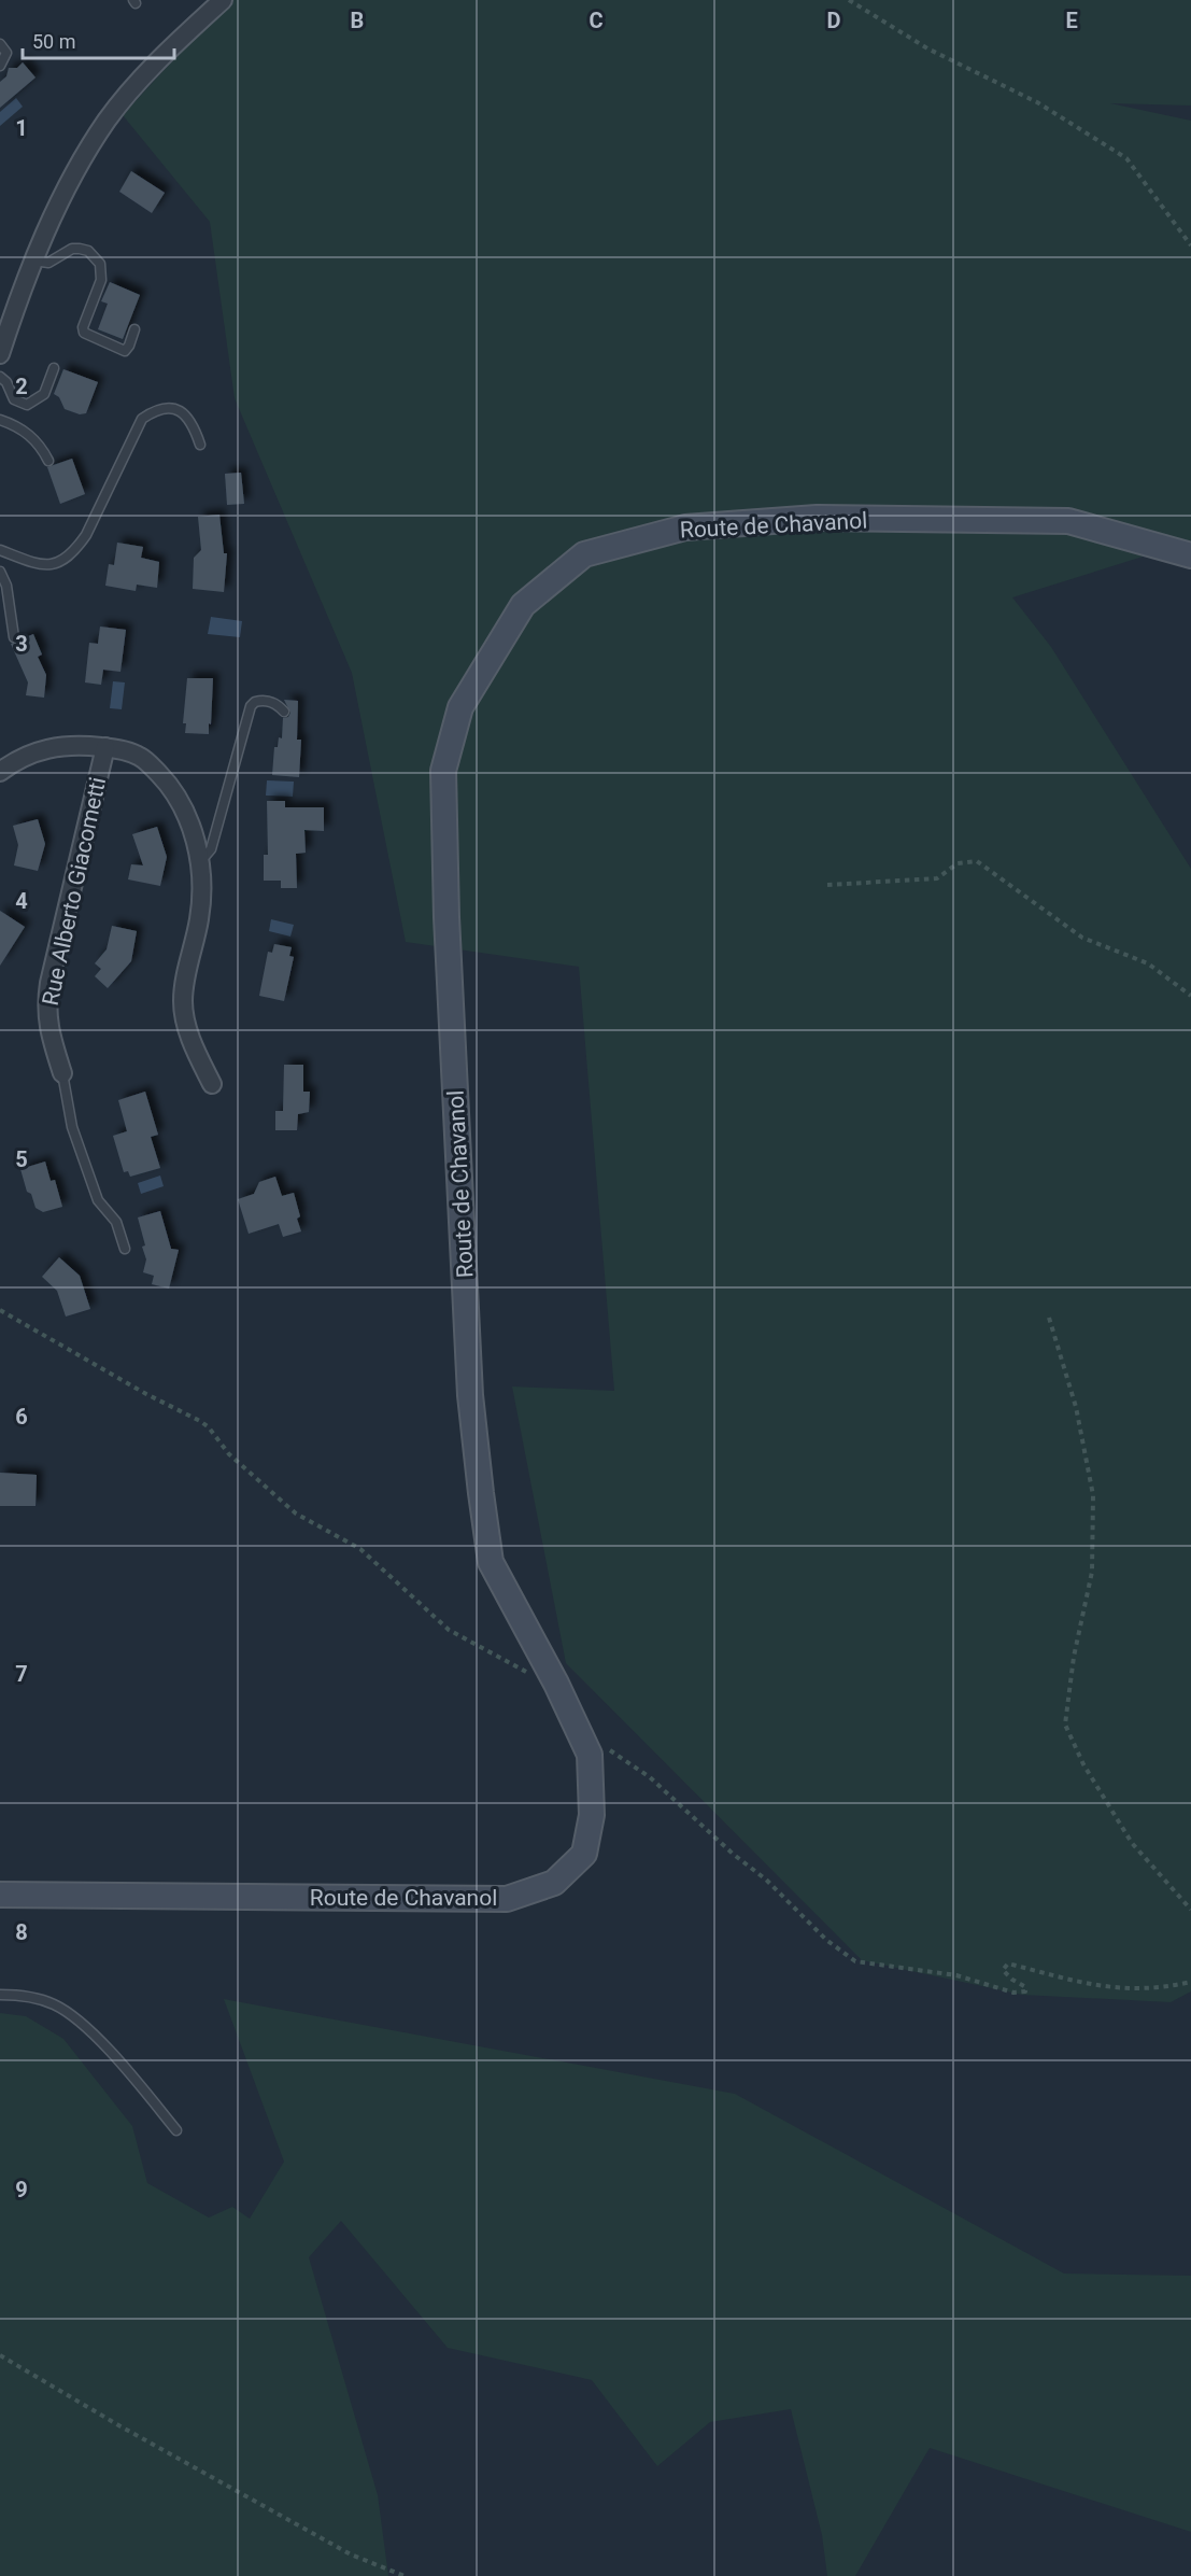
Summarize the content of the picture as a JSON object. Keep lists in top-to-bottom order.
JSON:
{
  "streets": {
    "street": ["Route de Chavanol", "Rue Alberto Giacometti"]
  },
  "scale_bar": "50 m",
  "grid": {
    "columns": [
      "B",
      "C",
      "D",
      "E"
    ],
    "rows": [
      "1",
      "2",
      "3",
      "4",
      "5",
      "6",
      "7",
      "8",
      "9"
    ]
  }
}
